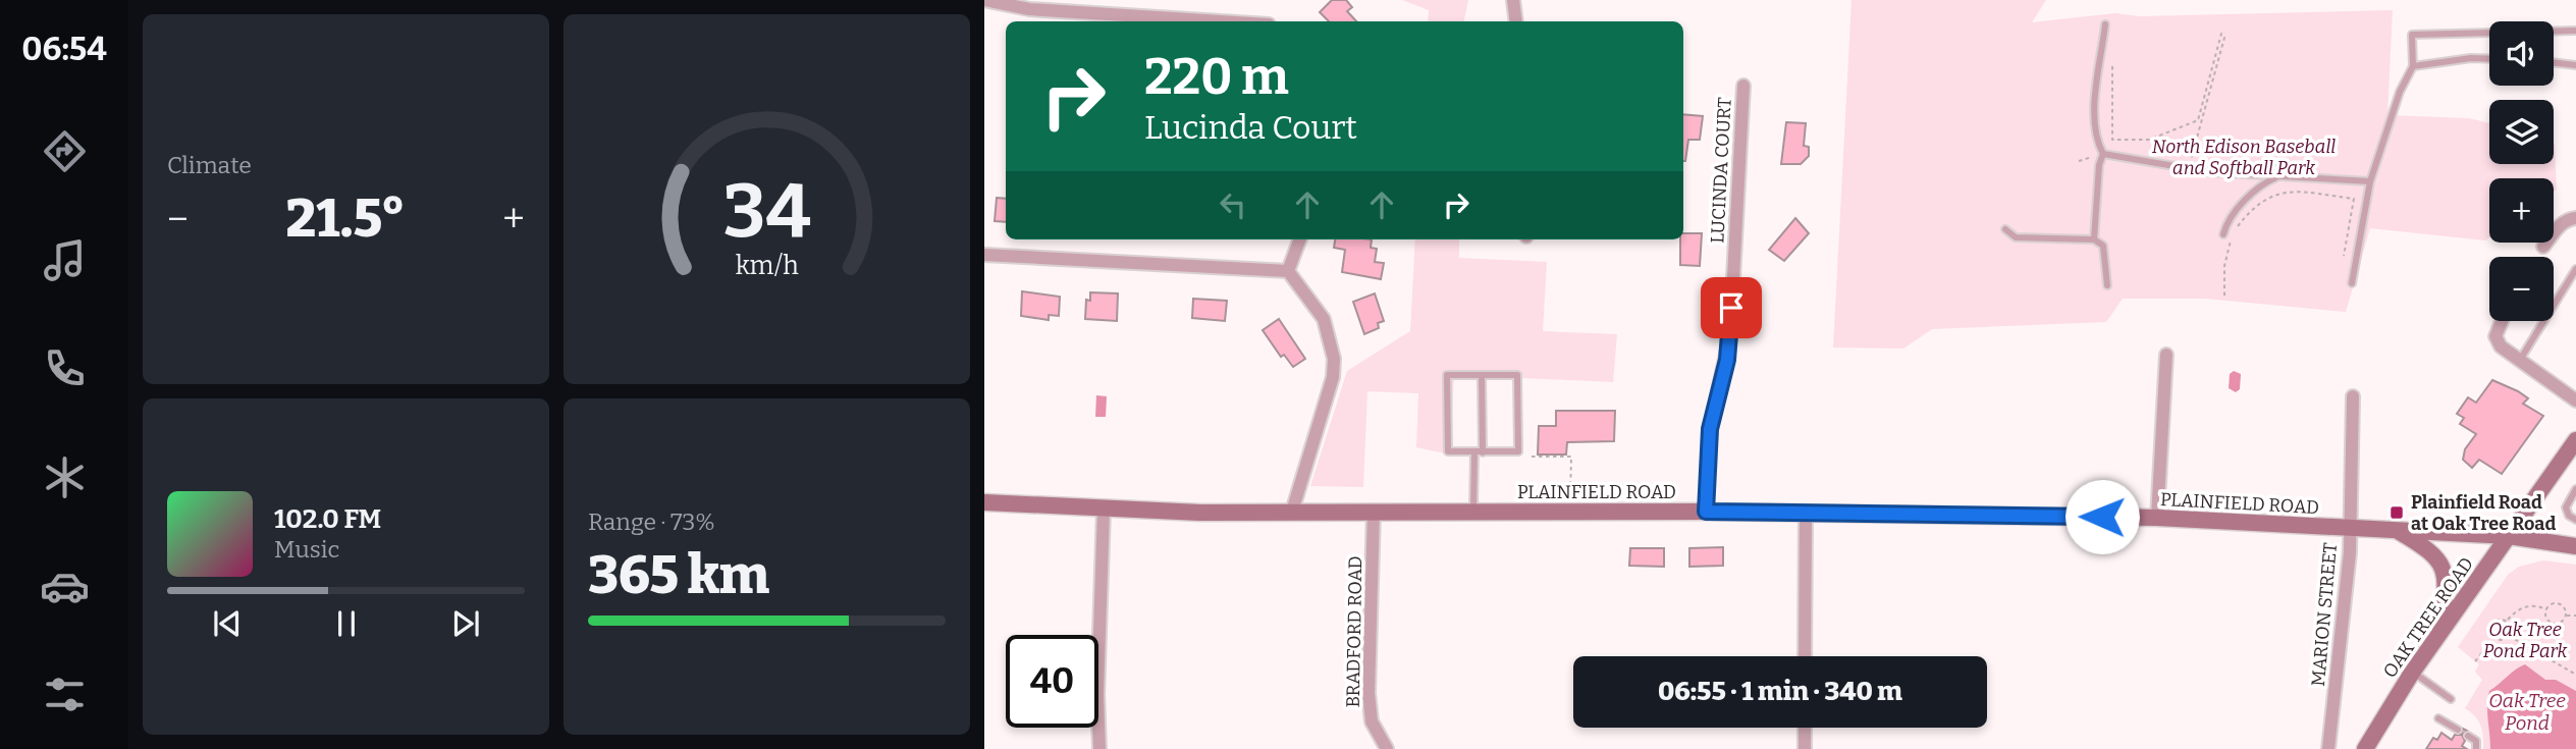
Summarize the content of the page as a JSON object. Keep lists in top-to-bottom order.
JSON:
{
  "streets": {
    "street": [
      "LUCINDA COURT",
      "PLAINFIELD ROAD",
      "MARION STREET",
      "OAK TREE ROAD",
      "BRADFORD ROAD"
    ]
  },
  "crossings": [
    ["LUCINDA COURT", "PLAINFIELD ROAD"],
    ["PLAINFIELD ROAD", "MARION STREET"],
    ["PLAINFIELD ROAD", "OAK TREE ROAD"],
    ["PLAINFIELD ROAD", "BRADFORD ROAD"]
  ],
  "water": ["Oak Tree Pond"],
  "parks": ["North Edison Baseball and Softball Park", "Oak Tree Pond Park"],
  "places": {
    "transit": ["Plainfield Road at Oak Tree Road"]
  },
  "page": {
    "tabs": "06:54",
    "tile": [
      "Climate",
      ["Range · 73%", "365 km"]
    ],
    "map_buttons": ["+", "−"],
    "turn": ["220 m", "Lucinda Court"],
    "heat": ["−", "21.5°", "+"],
    "song": ["102.0 FM", "Music"],
    "limit": "40",
    "trip": "06:55 · 1 min · 340 m",
    "gauge": ["34", "km/h"]
  }
}
